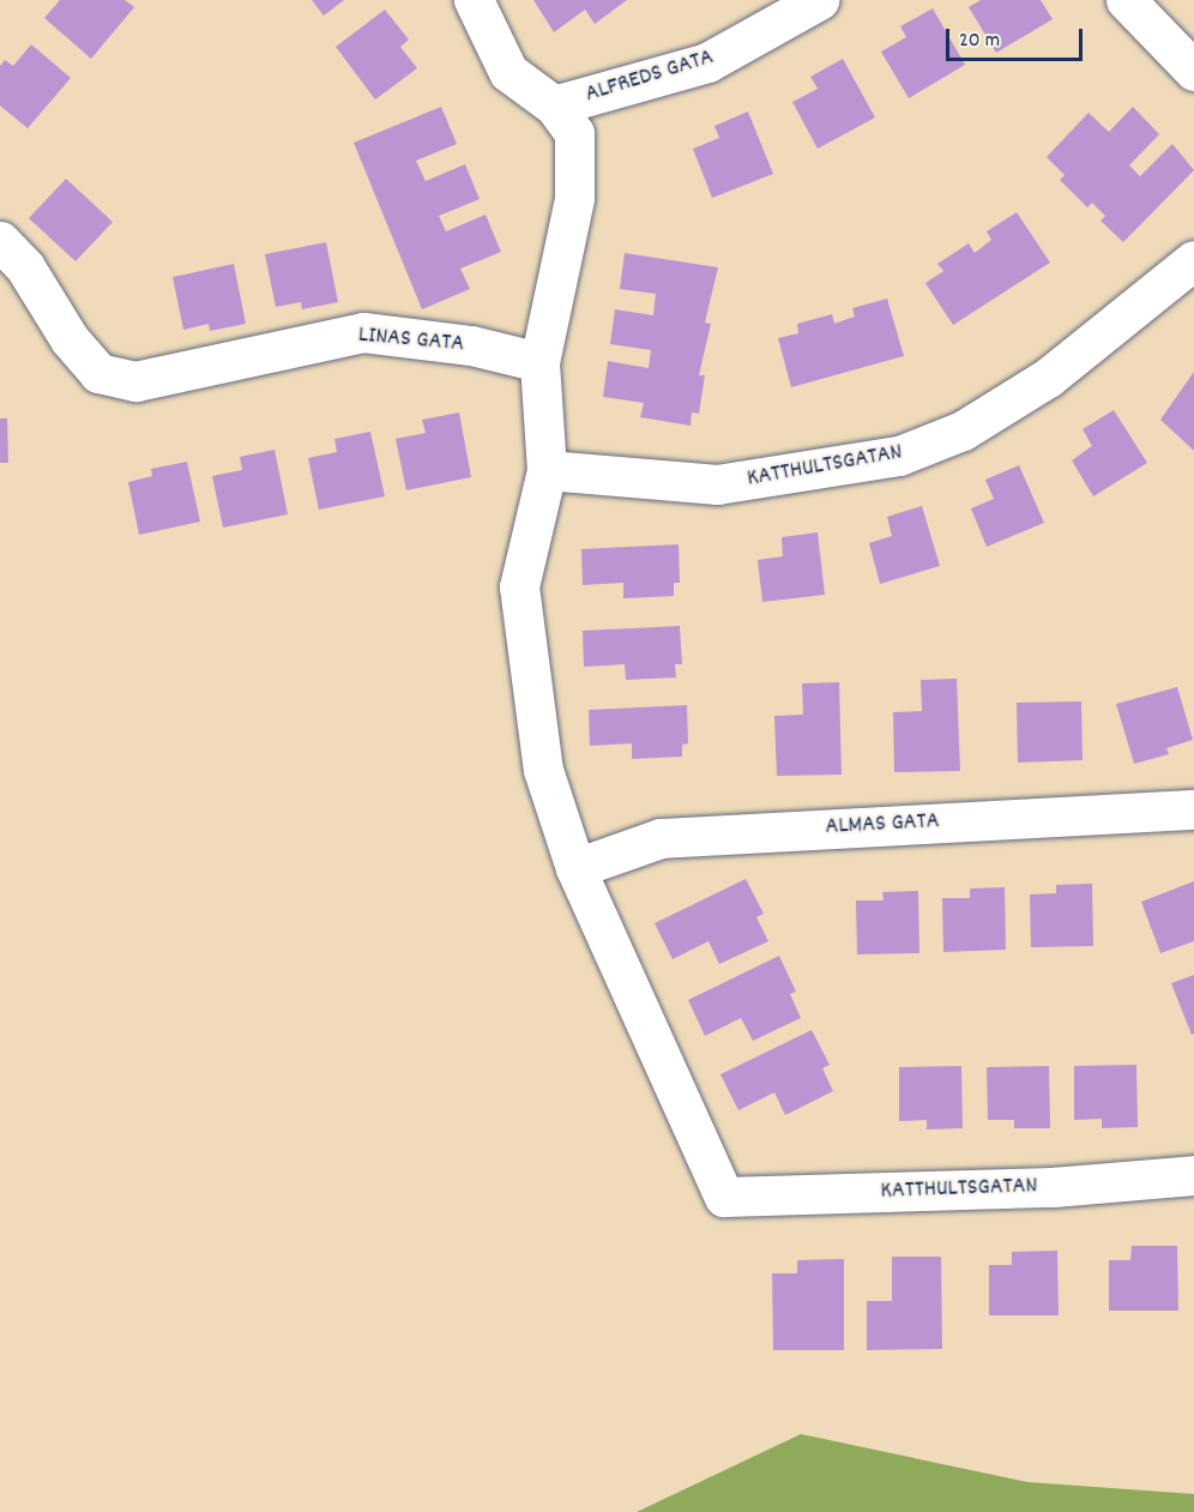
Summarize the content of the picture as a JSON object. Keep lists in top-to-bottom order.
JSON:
{
  "streets": {
    "street": [
      "ALFREDS GATA",
      "LINAS GATA",
      "KATTHULTSGATAN",
      "ALMAS GATA"
    ]
  },
  "crossings": [
    ["KATTHULTSGATAN", "ALMAS GATA"]
  ],
  "scale_bar": "20 m"
}
